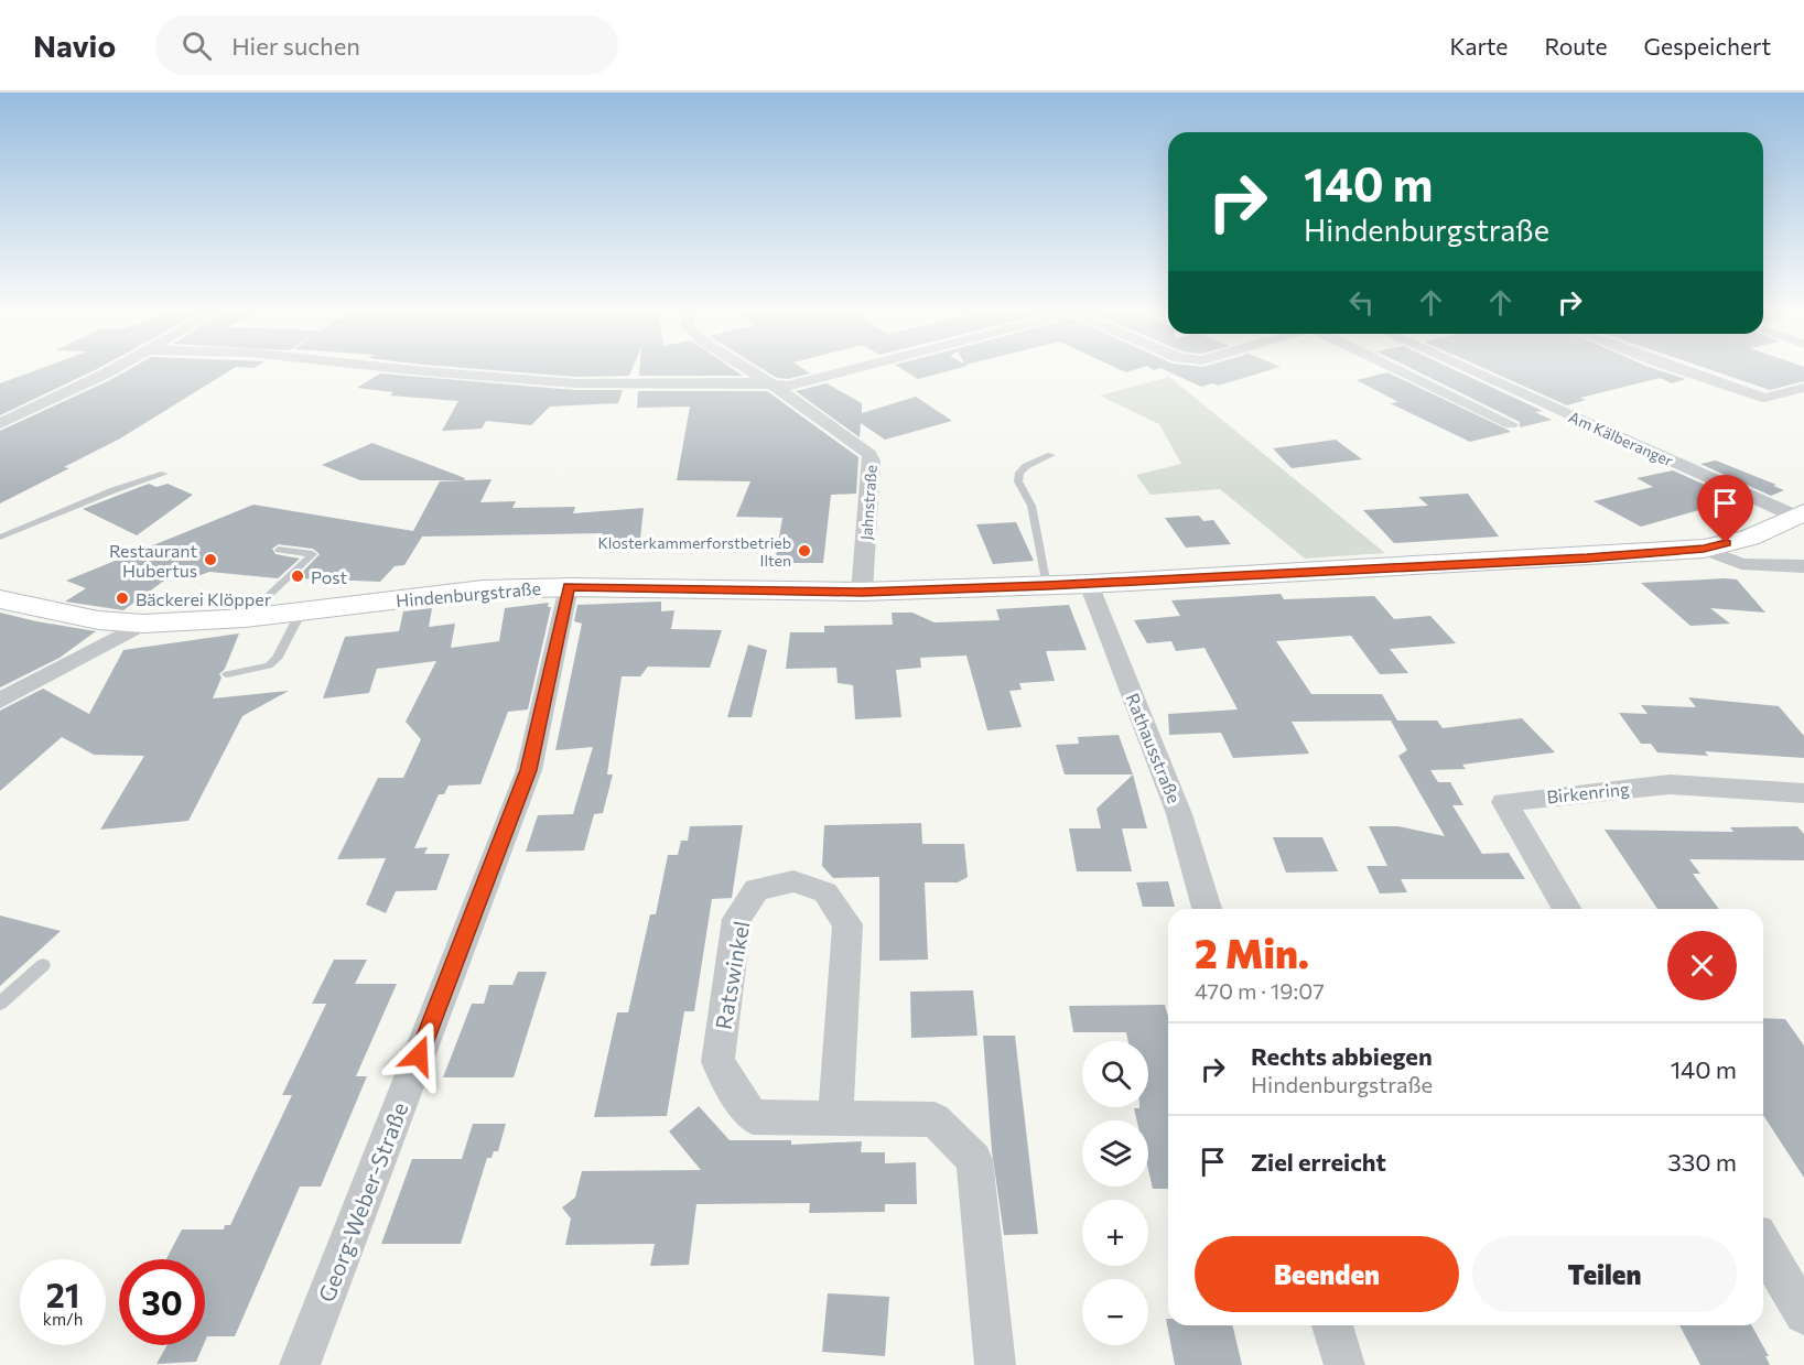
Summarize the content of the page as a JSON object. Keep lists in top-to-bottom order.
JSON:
{
  "streets": {
    "street": [
      "Am Kälberanger",
      "Jahnstraße",
      "Hindenburgstraße",
      "Rathausstraße",
      "Birkenring",
      "Ratswinkel",
      "Georg-Weber-Straße"
    ]
  },
  "crossings": [
    ["Am Kälberanger", "Hindenburgstraße"],
    ["Jahnstraße", "Hindenburgstraße"],
    ["Hindenburgstraße", "Rathausstraße"],
    ["Hindenburgstraße", "Georg-Weber-Straße"]
  ],
  "places": [
    "Klosterkammerforstbetrieb Ilten",
    "Restaurant Hubertus",
    "Post",
    "Bäckerei Klöpper"
  ],
  "page": {
    "header": "Navio",
    "search": "Hier suchen",
    "nav": ["Karte", "Route", "Gespeichert"],
    "turn": ["140 m", "Hindenburgstraße"],
    "heading": ["2 Min.", "470 m · 19:07"],
    "list": [
      {
        "name": "Rechts abbiegen",
        "note": "Hindenburgstraße",
        "value": "140 m"
      },
      {
        "name": "Ziel erreicht",
        "value": "330 m"
      }
    ],
    "map_buttons": ["+", "−"],
    "buttons": ["Beenden", "Teilen"],
    "speed": "21 km/h",
    "limit": "30"
  }
}
